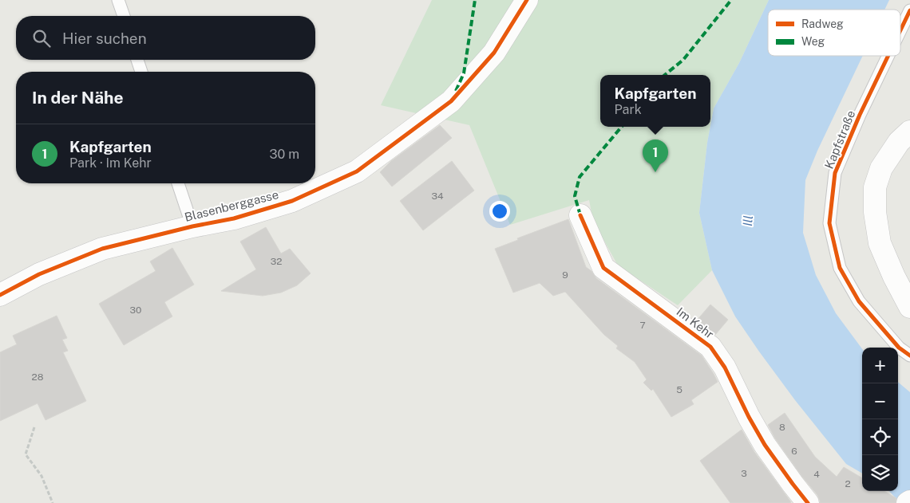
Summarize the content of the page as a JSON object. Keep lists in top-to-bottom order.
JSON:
{
  "streets": {
    "street": ["Blasenberggasse", "Im Kehr"],
    "lane": ["Kapfstraße"]
  },
  "water": ["Ill"],
  "house_numbers": [
    "34",
    "32",
    "9",
    "30",
    "7",
    "28",
    "5",
    "8",
    "6",
    "3",
    "4",
    "2"
  ],
  "legend": ["Radweg", "Weg"],
  "page": {
    "search": "Hier suchen",
    "heading": "In der Nähe",
    "popup": ["Kapfgarten", "Park"],
    "list": [
      {
        "mark": "1",
        "name": "Kapfgarten",
        "note": "Park · Im Kehr",
        "value": "30 m"
      }
    ],
    "pins": "1",
    "map_buttons": ["+", "−"]
  }
}
